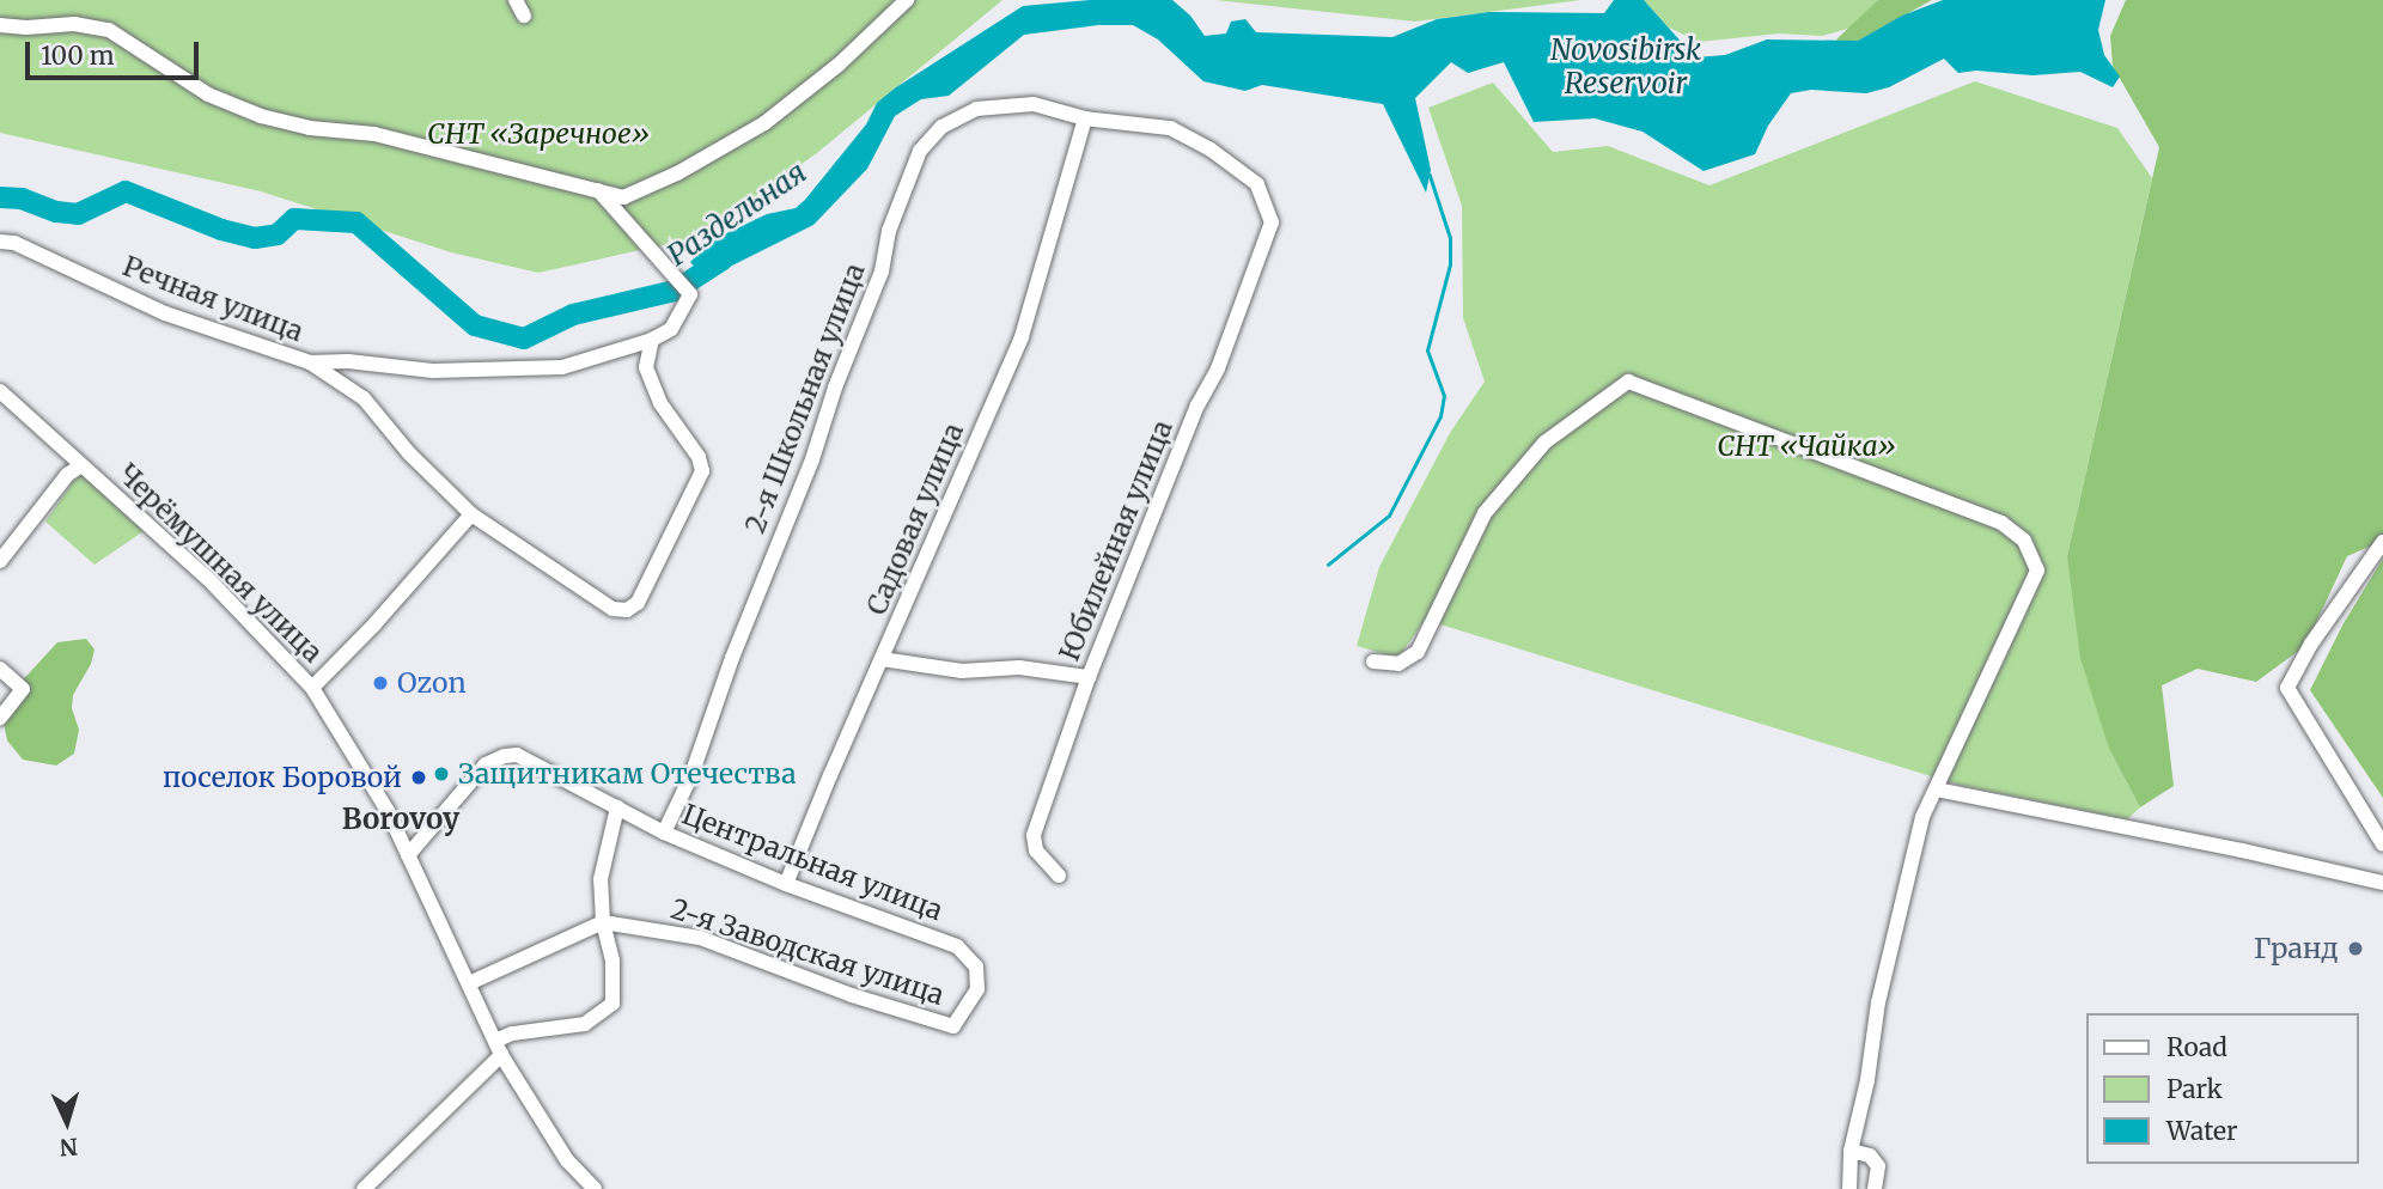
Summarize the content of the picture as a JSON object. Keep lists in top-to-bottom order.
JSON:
{
  "streets": {
    "street": [
      "Речная улица",
      "2-я Школьная улица",
      "Садовая улица",
      "Юбилейная улица",
      "Черёмушная улица",
      "Центральная улица",
      "2-я Заводская улица"
    ]
  },
  "crossings": [
    ["2-я Школьная улица", "Садовая улица"],
    ["2-я Школьная улица", "Юбилейная улица"],
    ["2-я Школьная улица", "Центральная улица"],
    ["Садовая улица", "Центральная улица"],
    ["Черёмушная улица", "Центральная улица"],
    ["Центральная улица", "2-я Заводская улица"]
  ],
  "districts": ["Borovoy"],
  "water": ["Novosibirsk Reservoir", "Раздельная"],
  "parks": ["СНТ «Заречное»", "СНТ «Чайка»"],
  "places": [
    "Ozon",
    "Защитникам Отечества",
    "поселок Боровой",
    "Гранд"
  ],
  "legend": ["Road", "Park", "Water"],
  "scale_bar": "100 m",
  "north": "bottom"
}
